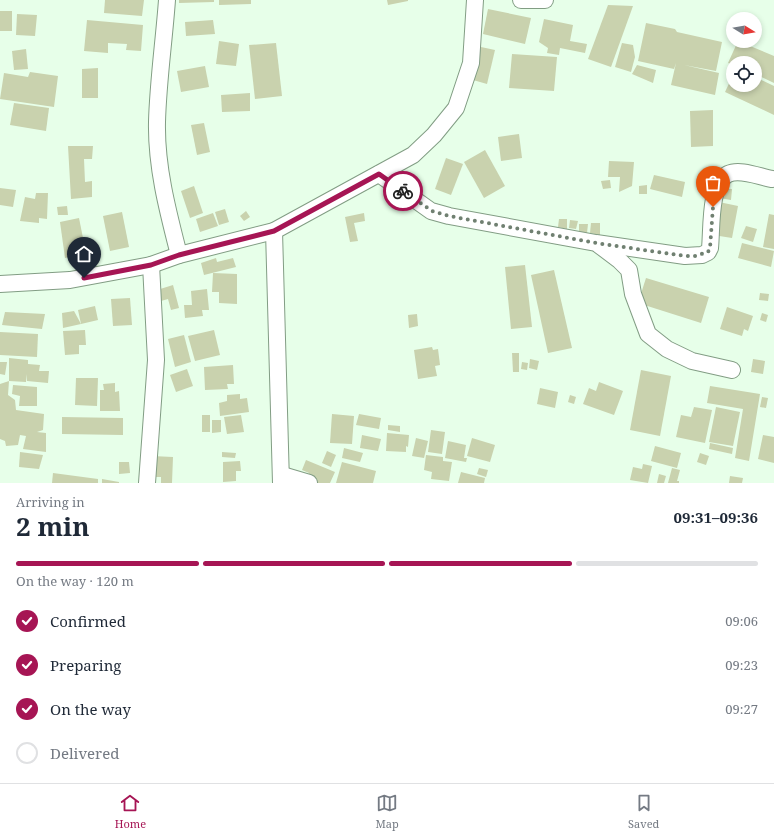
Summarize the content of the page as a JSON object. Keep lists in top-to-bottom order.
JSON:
{
  "north": "right",
  "page": {
    "heading": ["2 min", "Arriving in", "09:31–09:36"],
    "bar": "On the way · 120 m",
    "list": [
      ["Confirmed", "09:06"],
      ["Preparing", "09:23"],
      ["On the way", "09:27"],
      "Delivered"
    ],
    "tabs": ["Home", "Map", "Saved"]
  }
}
